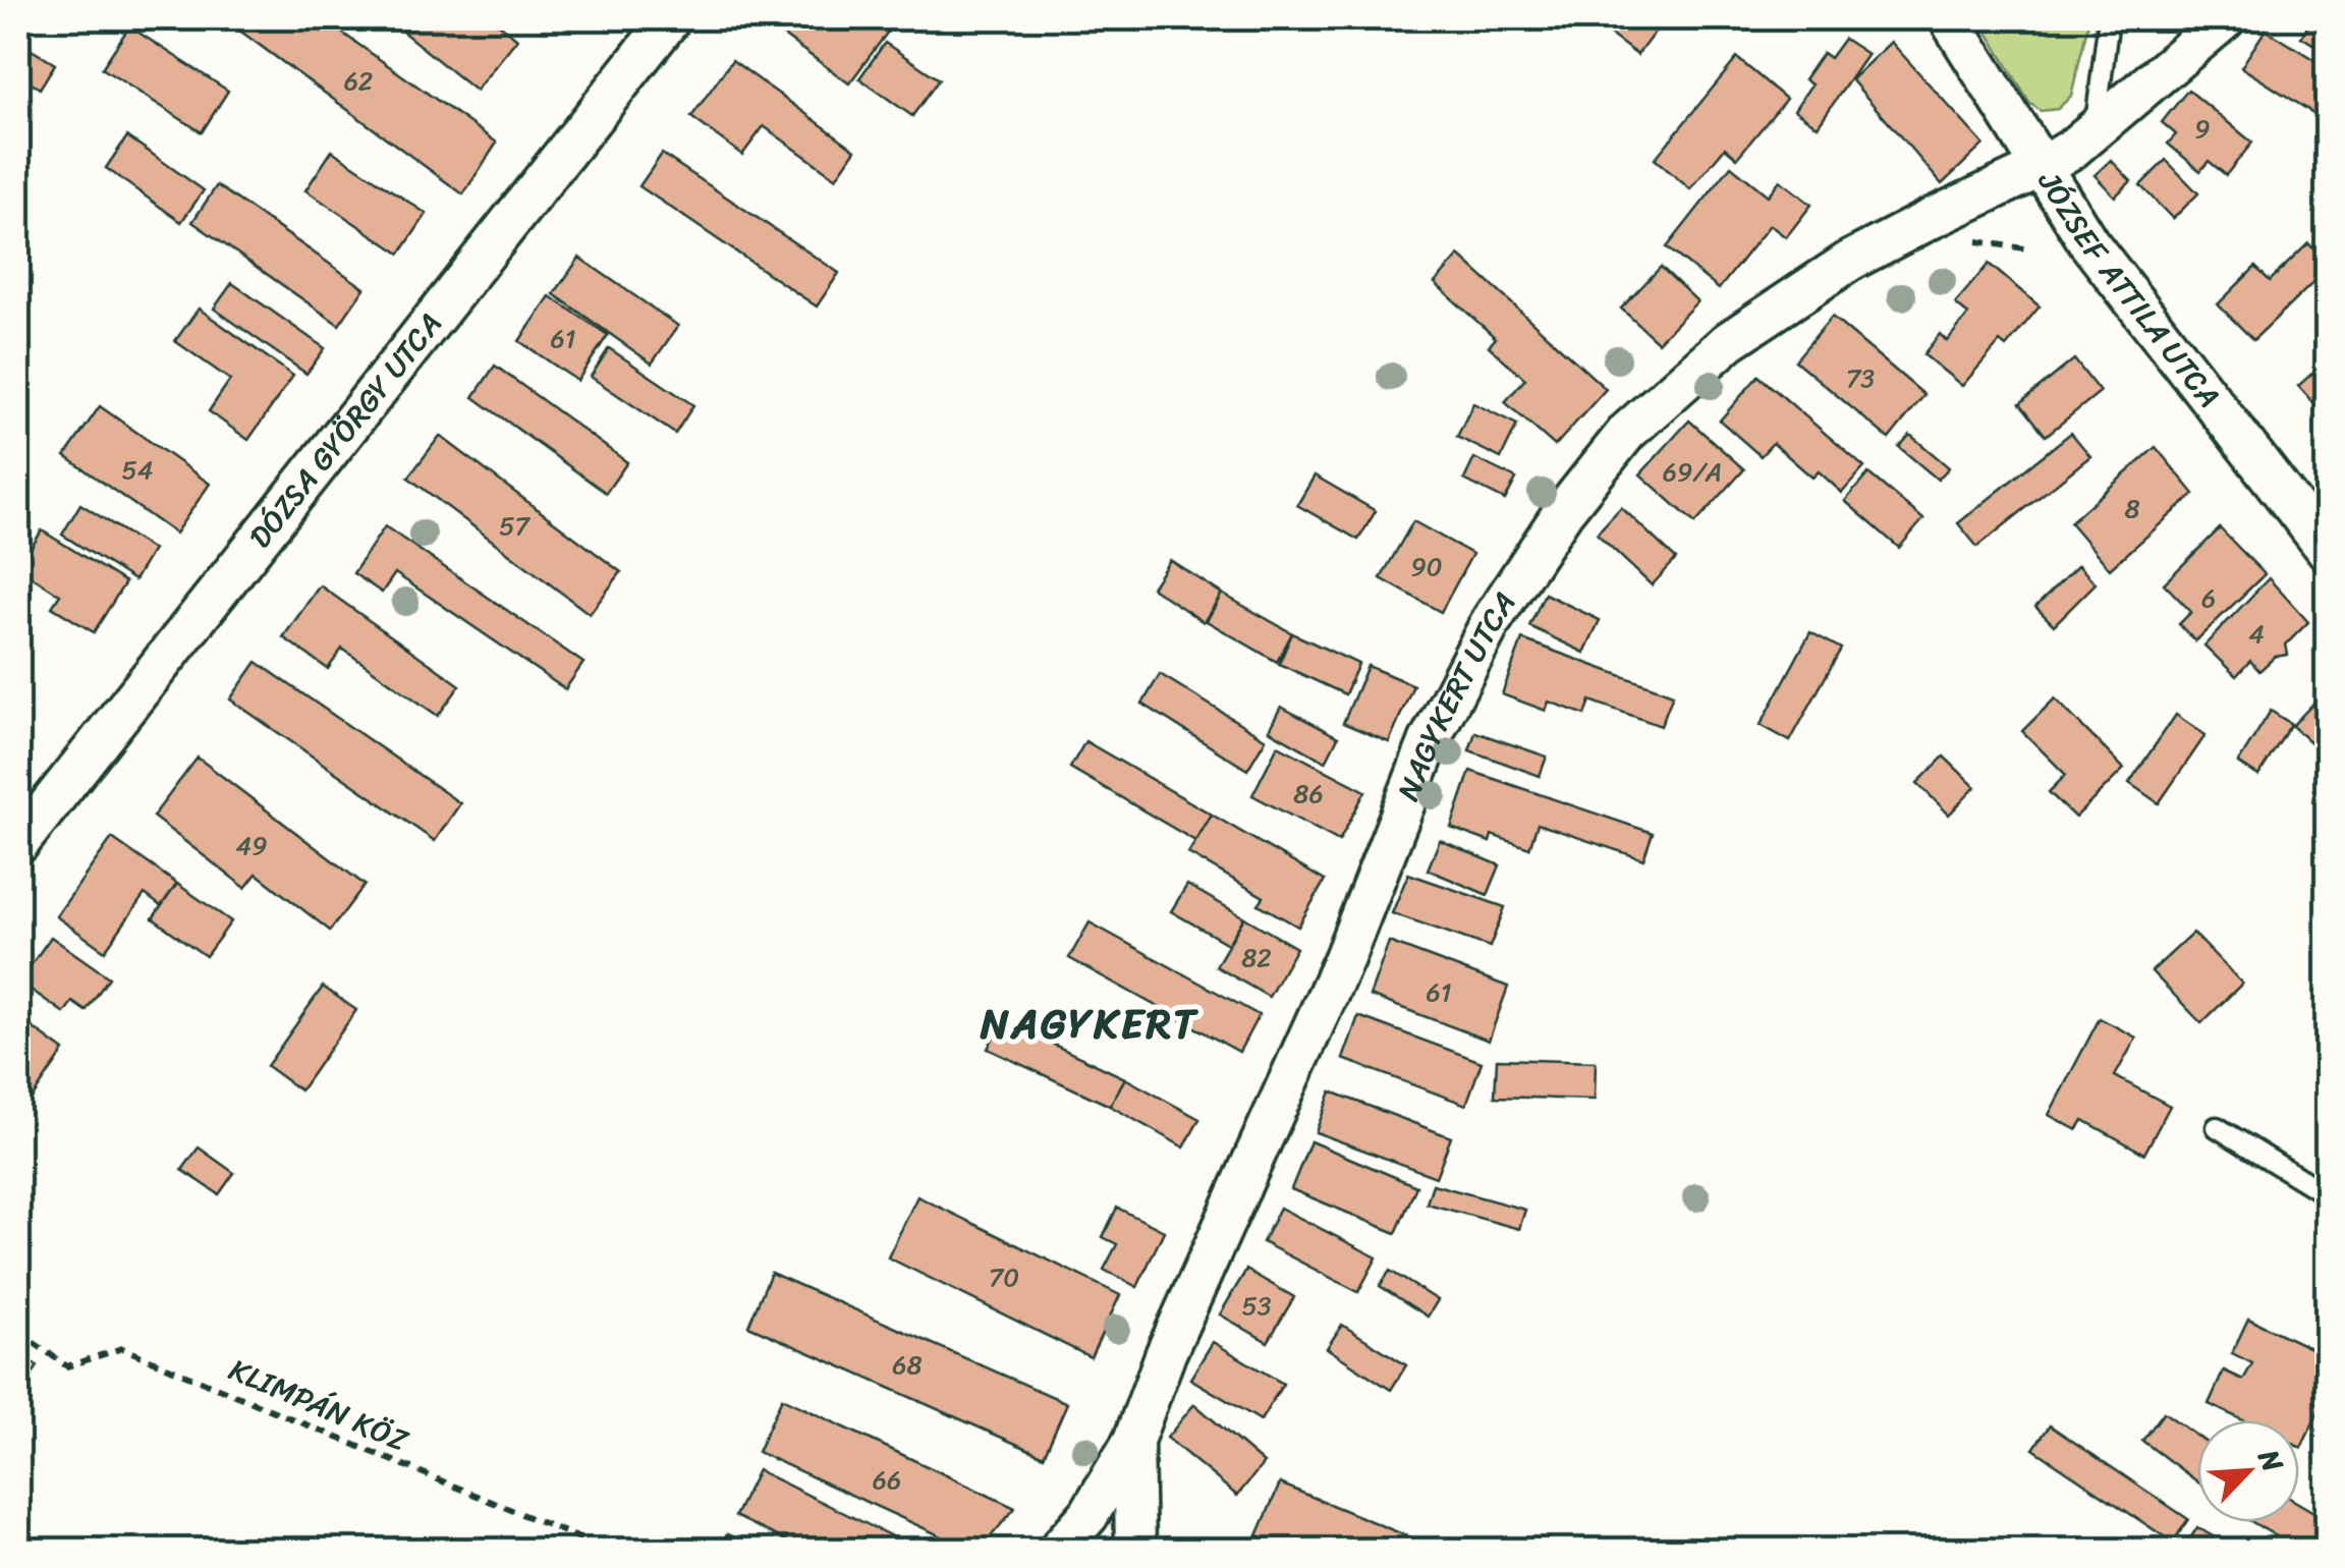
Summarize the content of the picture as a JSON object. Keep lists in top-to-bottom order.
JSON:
{
  "streets": {
    "street": ["JÓZSEF ATTILA UTCA", "DÓZSA GYÖRGY UTCA", "NAGYKERT UTCA"],
    "path": ["KLIMPÁN KÖZ"]
  },
  "crossings": [
    ["JÓZSEF ATTILA UTCA", "NAGYKERT UTCA"]
  ],
  "districts": ["NAGYKERT"],
  "house_numbers": [
    "62",
    "9",
    "61",
    "73",
    "54",
    "69/A",
    "8",
    "57",
    "90",
    "6",
    "4",
    "86",
    "49",
    "82",
    "61",
    "70",
    "53",
    "68",
    "66"
  ],
  "north": "top right"
}
